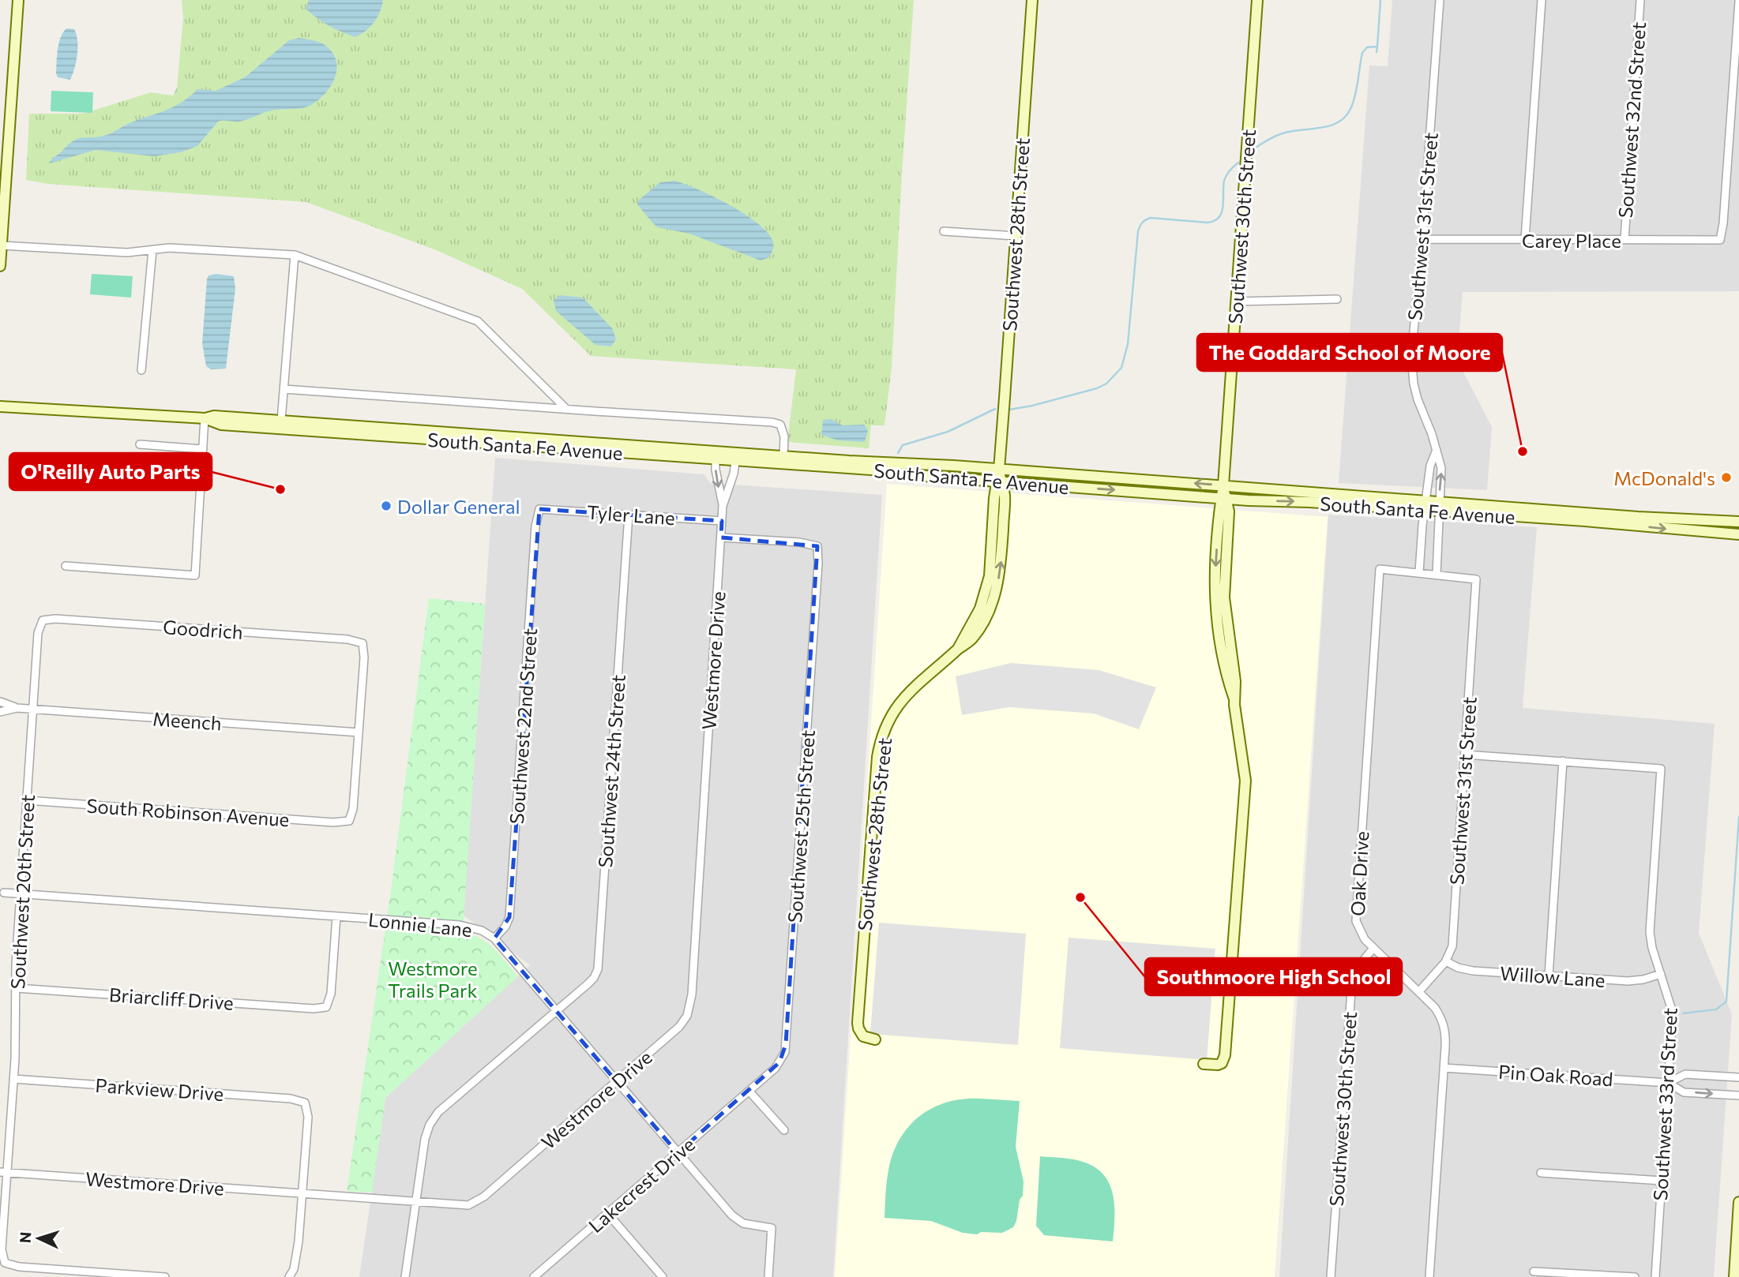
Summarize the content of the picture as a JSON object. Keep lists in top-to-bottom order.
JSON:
{
  "streets": {
    "main road": ["Southwest 30th Street", "Southwest 28th Street", "South Santa Fe Avenue"],
    "street": [
      "Southwest 32nd Street",
      "Southwest 31st Street",
      "Carey Place",
      "Tyler Lane",
      "Goodrich",
      "Westmore Drive",
      "Meench",
      "Southwest 22nd Street",
      "Southwest 24th Street",
      "South Robinson Avenue",
      "Southwest 25th Street",
      "Oak Drive",
      "Southwest 20th Street",
      "Lonnie Lane",
      "Willow Lane",
      "Briarcliff Drive",
      "Pin Oak Road",
      "Parkview Drive",
      "Southwest 33rd Street",
      "Lakecrest Drive"
    ]
  },
  "crossings": [
    ["Southwest 32nd Street", "Carey Place"],
    ["Southwest 30th Street", "South Santa Fe Avenue"],
    ["Southwest 30th Street", "Oak Drive"],
    ["Southwest 31st Street", "Carey Place"],
    ["Southwest 31st Street", "South Santa Fe Avenue"],
    ["Southwest 31st Street", "Oak Drive"],
    ["Southwest 31st Street", "Willow Lane"],
    ["Southwest 28th Street", "South Santa Fe Avenue"],
    ["South Santa Fe Avenue", "Westmore Drive"],
    ["Tyler Lane", "Westmore Drive"],
    ["Tyler Lane", "Southwest 22nd Street"],
    ["Tyler Lane", "Southwest 24th Street"],
    ["Goodrich", "Meench"],
    ["Goodrich", "South Robinson Avenue"],
    ["Goodrich", "Southwest 20th Street"],
    ["Westmore Drive", "Southwest 24th Street"],
    ["Westmore Drive", "Southwest 25th Street"],
    ["Westmore Drive", "Southwest 20th Street"],
    ["Westmore Drive", "Lonnie Lane"],
    ["Westmore Drive", "Parkview Drive"],
    ["Meench", "South Robinson Avenue"],
    ["Meench", "Southwest 20th Street"],
    ["Southwest 22nd Street", "Lonnie Lane"],
    ["Southwest 24th Street", "Lonnie Lane"],
    ["South Robinson Avenue", "Southwest 20th Street"],
    ["Southwest 25th Street", "Lakecrest Drive"],
    ["Oak Drive", "Pin Oak Road"],
    ["Southwest 20th Street", "Lonnie Lane"],
    ["Southwest 20th Street", "Briarcliff Drive"],
    ["Southwest 20th Street", "Parkview Drive"],
    ["Lonnie Lane", "Briarcliff Drive"],
    ["Lonnie Lane", "Lakecrest Drive"],
    ["Willow Lane", "Southwest 33rd Street"],
    ["Pin Oak Road", "Southwest 33rd Street"]
  ],
  "parks": ["Westmore Trails Park"],
  "places": [
    "The Goddard School of Moore",
    "McDonald's",
    "O'Reilly Auto Parts",
    "Dollar General",
    "Southmoore High School"
  ],
  "north": "left"
}
